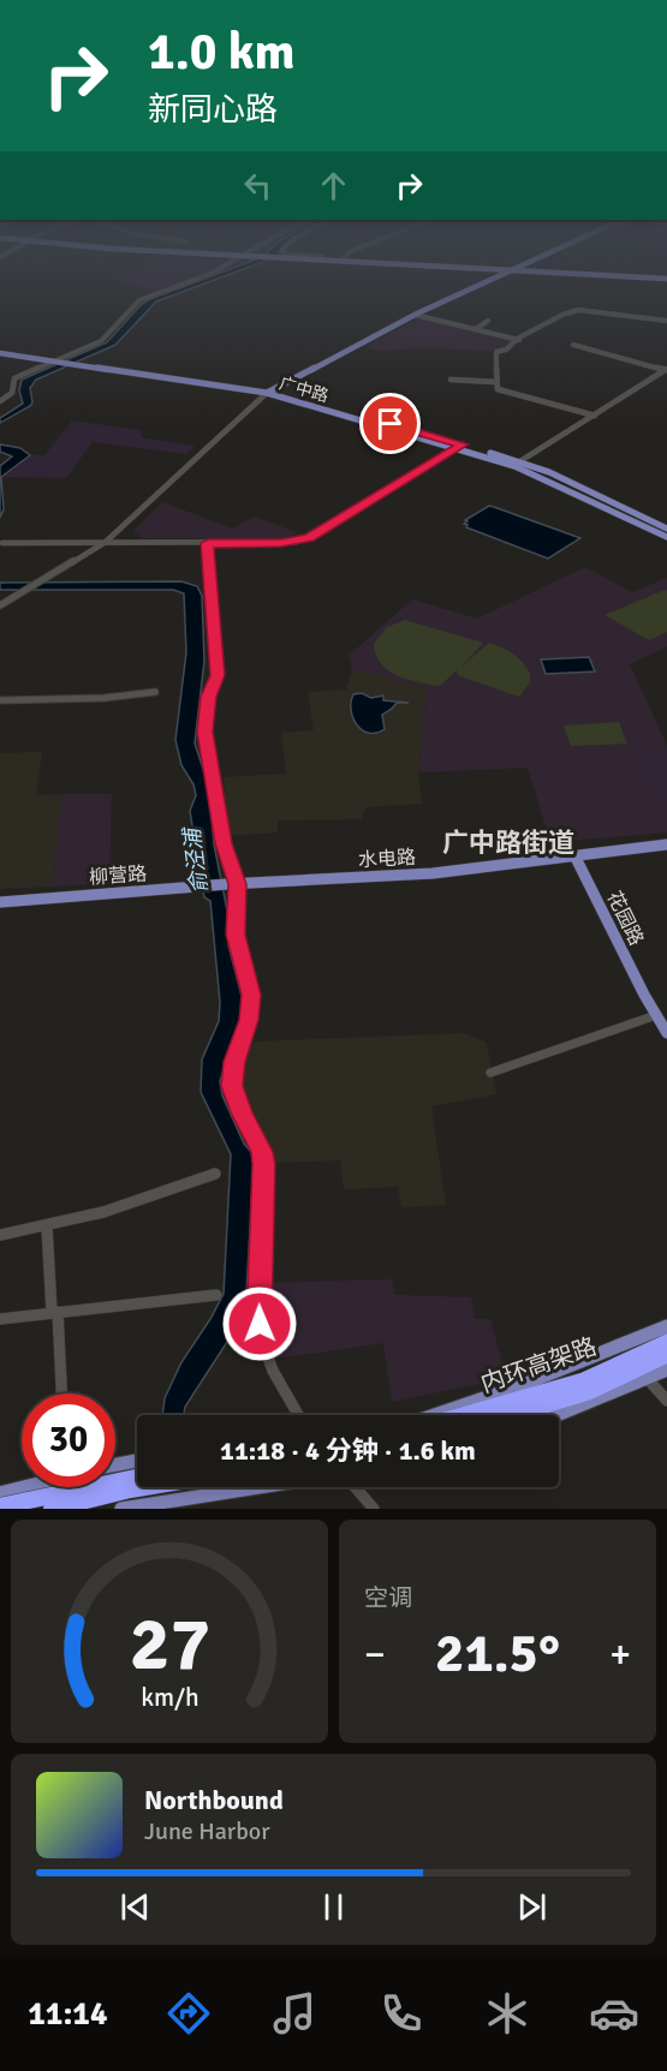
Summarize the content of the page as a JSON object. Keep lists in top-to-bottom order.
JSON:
{
  "streets": {
    "highway": ["内环高架路"],
    "main road": [
      "广中路",
      "水电路",
      "柳营路",
      "花园路"
    ]
  },
  "crossings": [
    ["水电路", "柳营路"],
    ["水电路", "花园路"]
  ],
  "districts": ["广中路街道"],
  "water": ["俞泾浦"],
  "page": {
    "turn": ["1.0 km", "新同心路"],
    "limit": "30",
    "trip": "11:18 · 4 分钟 · 1.6 km",
    "tile": "空调",
    "heat": ["−", "21.5°", "+"],
    "song": ["Northbound", "June Harbor"],
    "tabs": "11:14",
    "gauge": ["27", "km/h"]
  }
}
